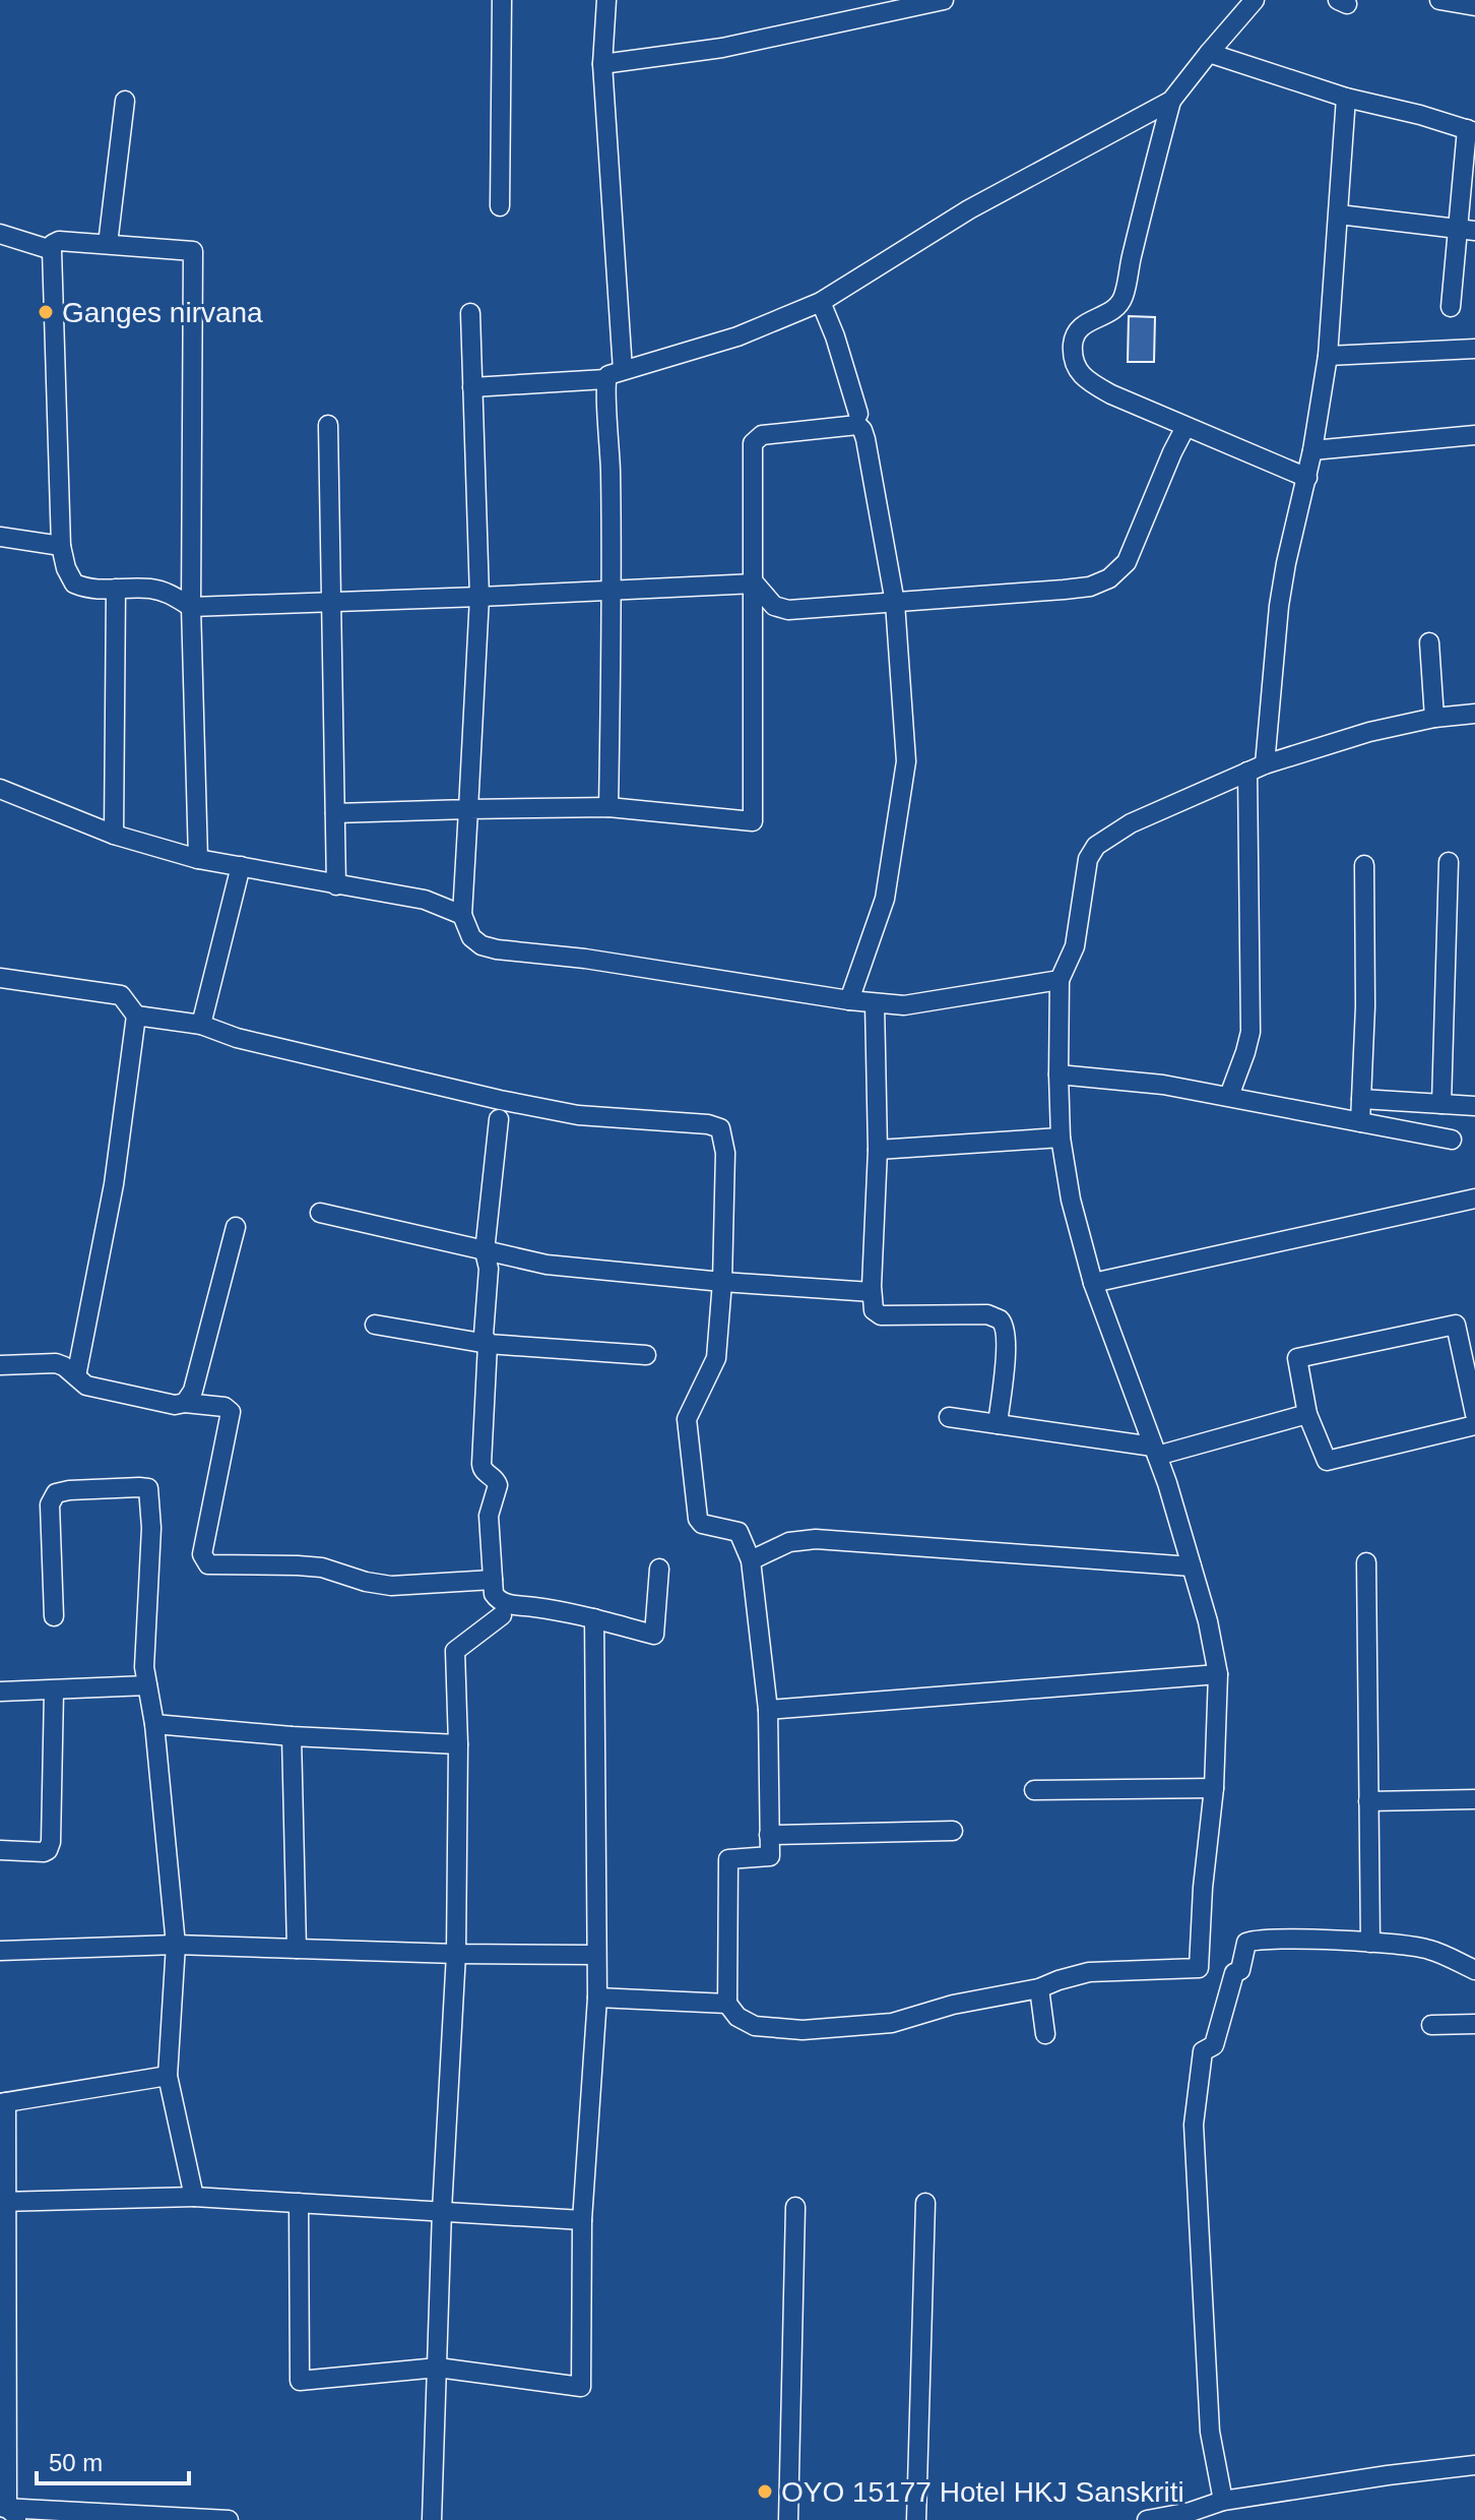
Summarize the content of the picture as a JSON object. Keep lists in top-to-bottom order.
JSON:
{
  "places": ["Ganges nirvana", "OYO 15177 Hotel HKJ Sanskriti"],
  "scale_bar": "50 m"
}
